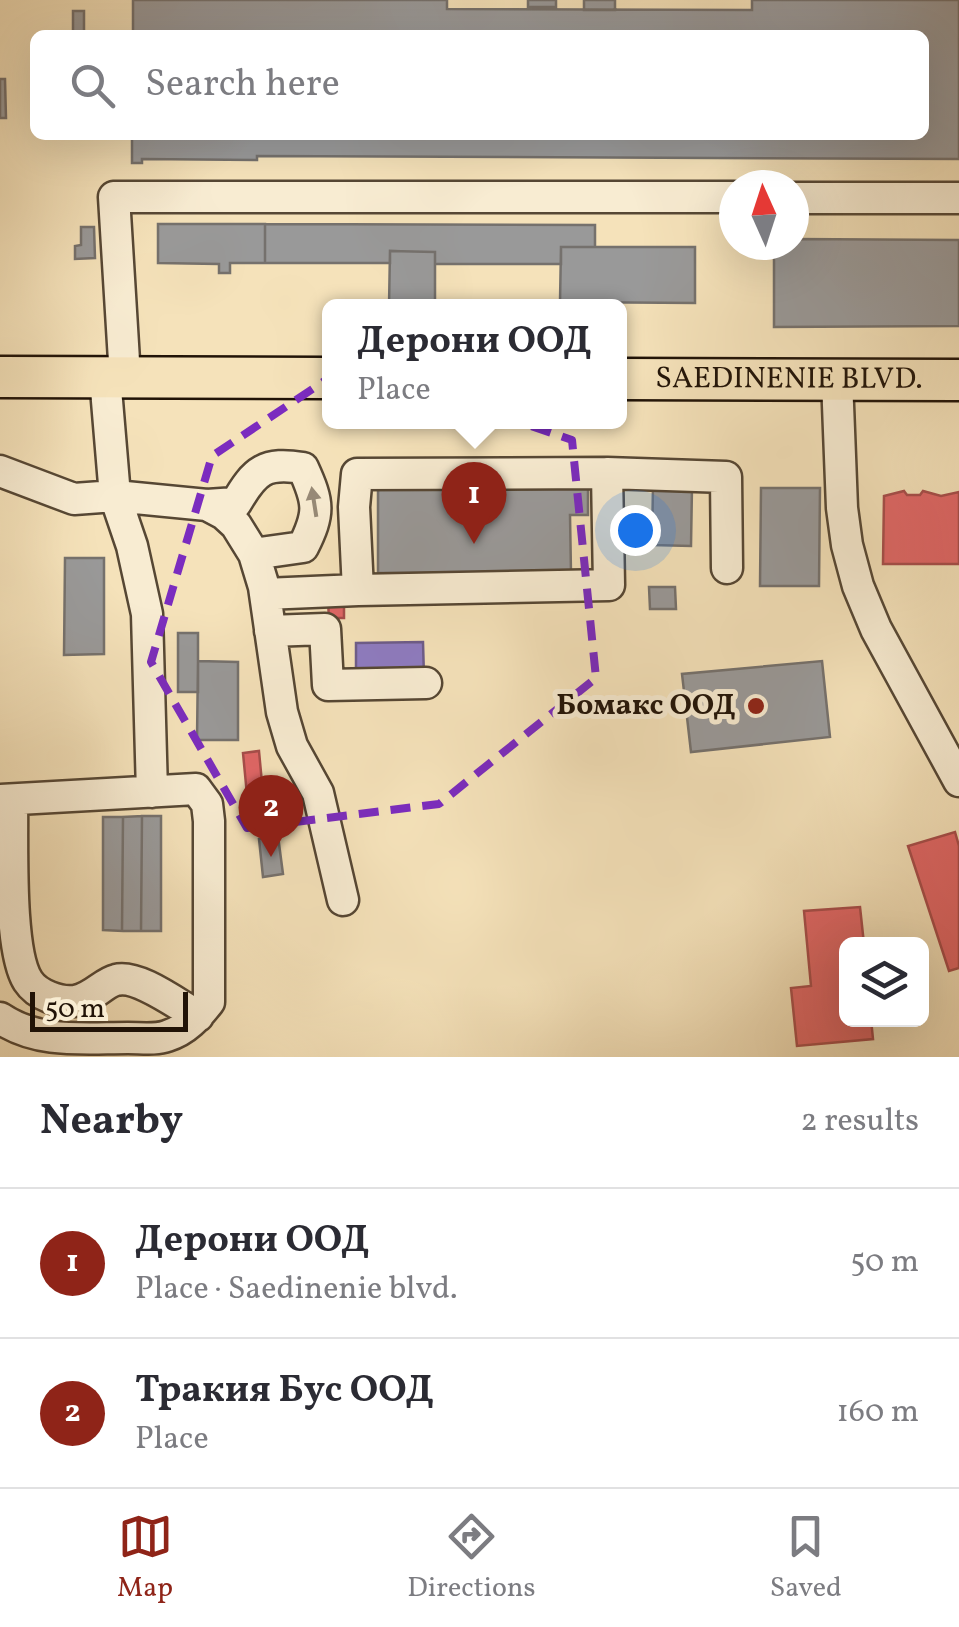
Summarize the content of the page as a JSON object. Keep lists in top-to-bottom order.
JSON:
{
  "streets": {
    "main road": ["SAEDINENIE BLVD."]
  },
  "places": ["Бомакс ООД"],
  "scale_bar": "50 m",
  "north": "top",
  "page": {
    "search": "Search here",
    "popup": ["Дерони ООД", "Place"],
    "pins": ["1", "2"],
    "scale": "50 m",
    "heading": ["Nearby", "2 results"],
    "list": [
      {
        "mark": "1",
        "name": "Дерони ООД",
        "note": "Place · Saedinenie blvd.",
        "value": "50 m"
      },
      {
        "mark": "2",
        "name": "Тракия Бус ООД",
        "note": "Place",
        "value": "160 m"
      }
    ],
    "nav": ["Map", "Directions", "Saved"]
  }
}
